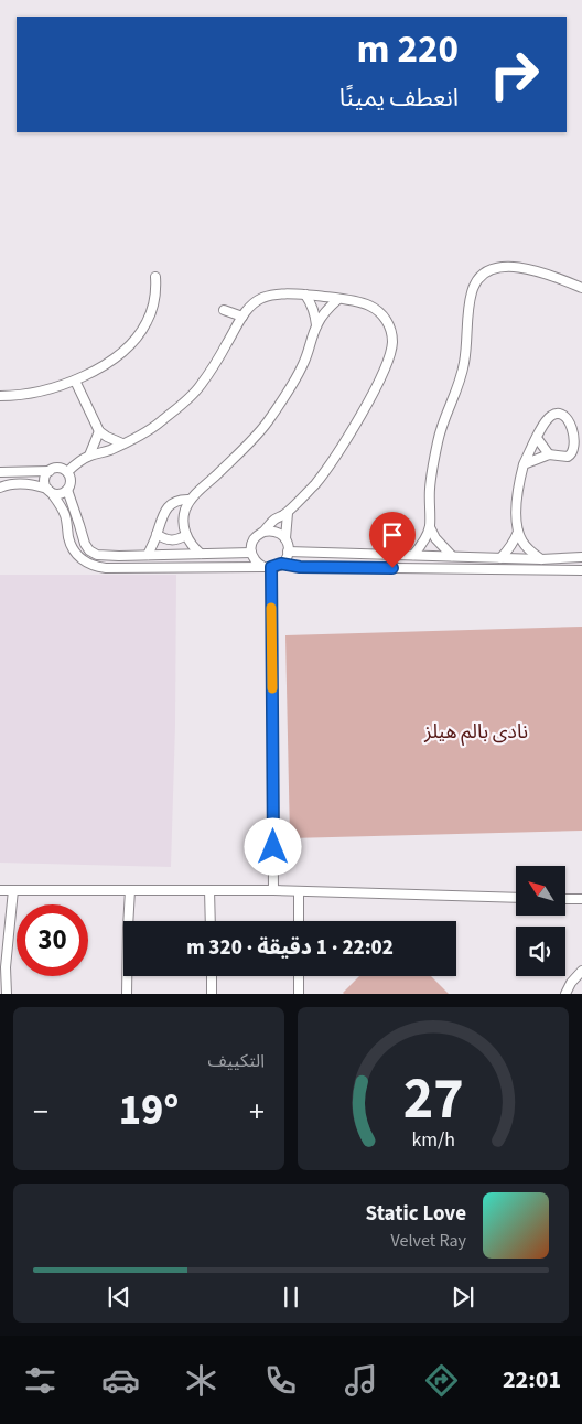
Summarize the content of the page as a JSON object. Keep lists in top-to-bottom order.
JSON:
{
  "parks": ["نادى بالم هيلز"],
  "north": "top left",
  "page": {
    "turn": ["220 m", "انعطف يمينًا"],
    "limit": "30",
    "trip": "22:02 · 1 دقيقة · 320 m",
    "tile": "التكييف",
    "heat": ["−", "19°", "+"],
    "song": ["Static Love", "Velvet Ray"],
    "tabs": "22:01",
    "gauge": ["27", "km/h"]
  }
}
